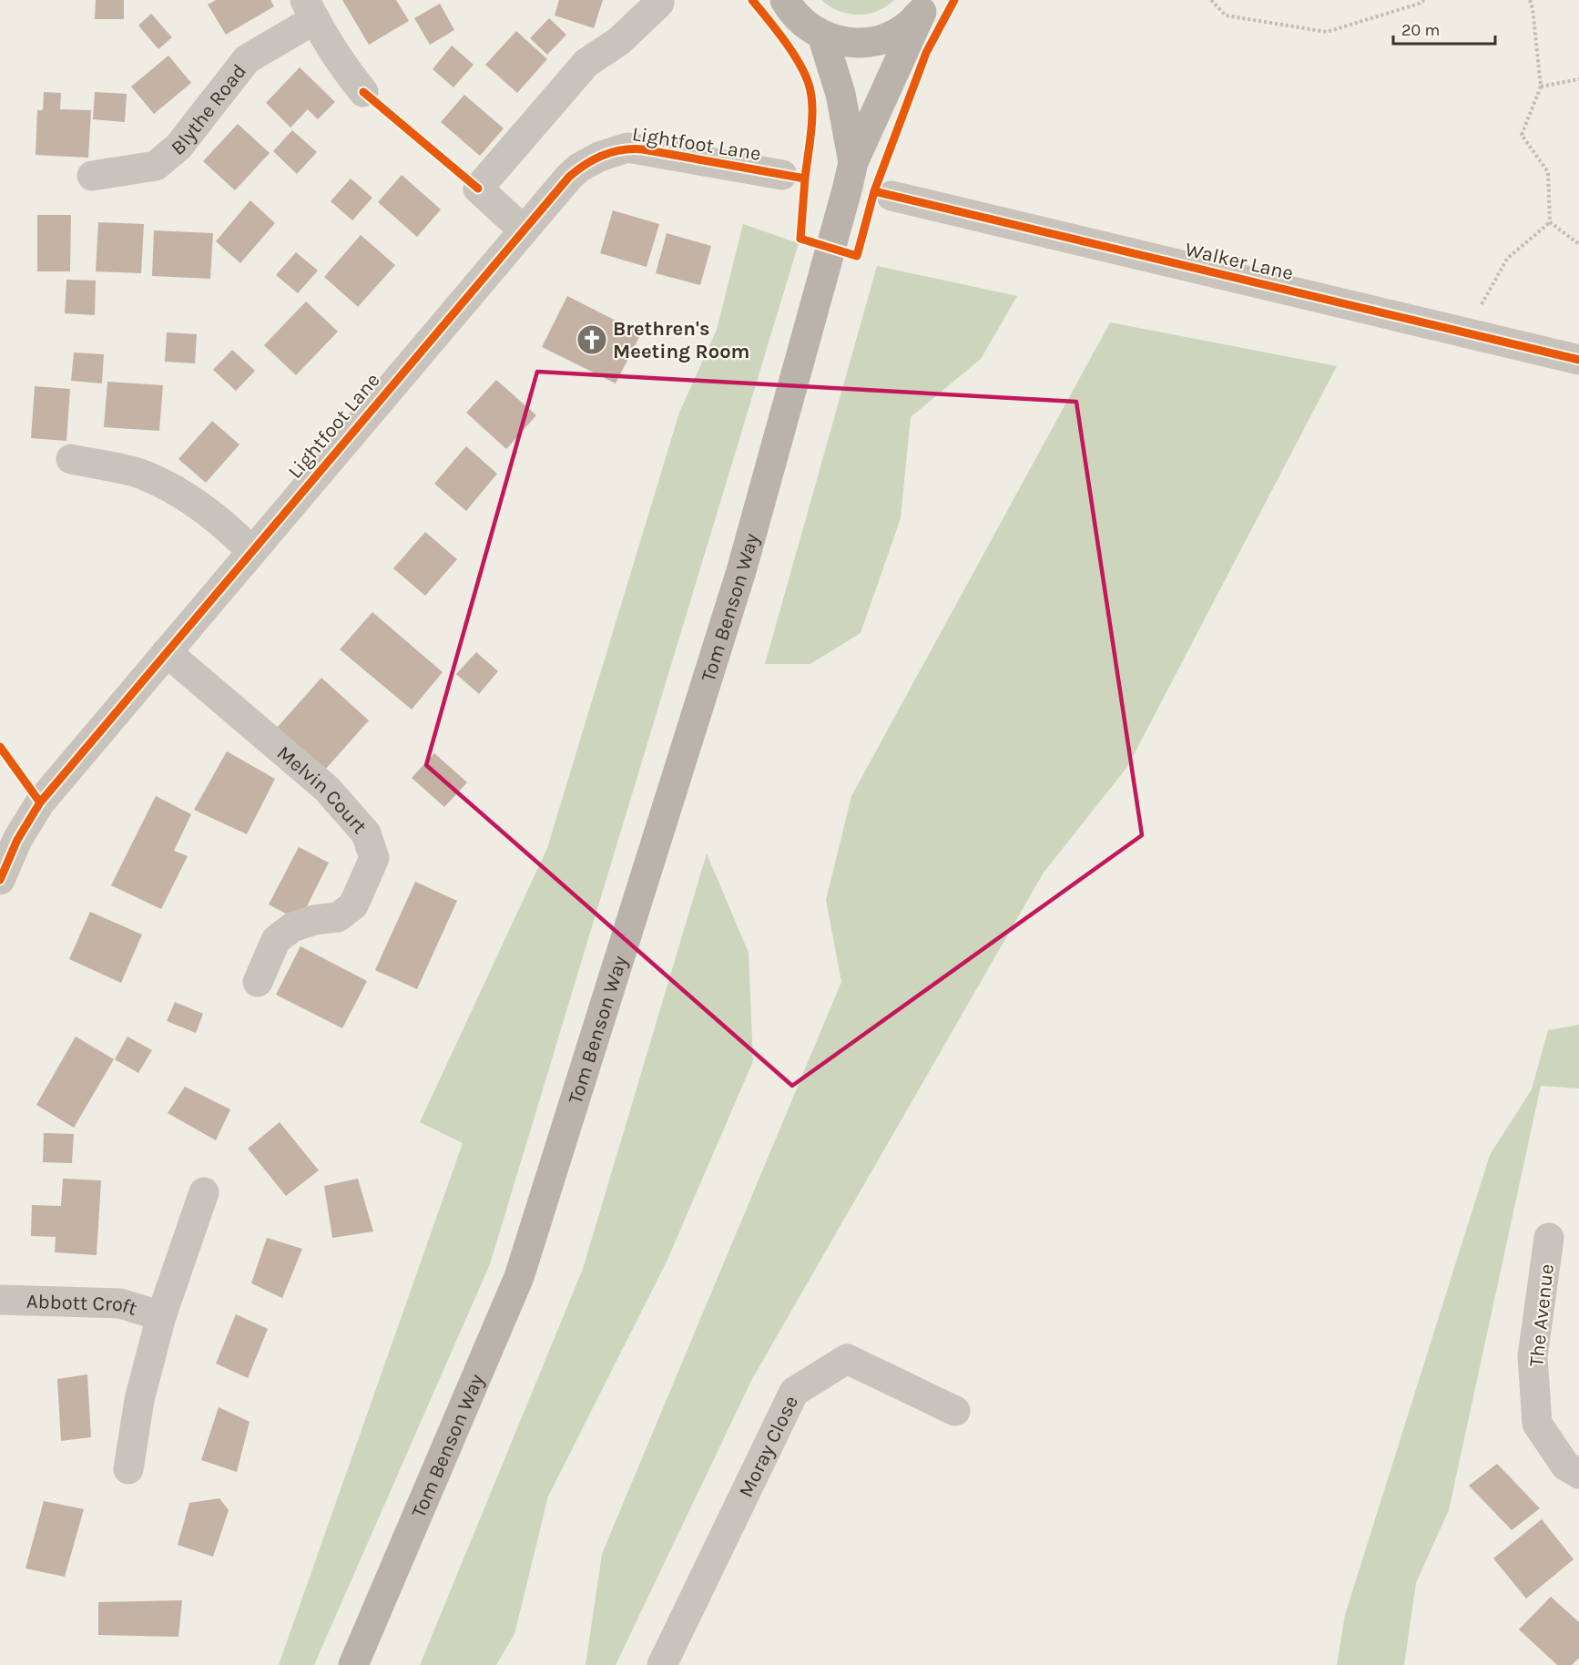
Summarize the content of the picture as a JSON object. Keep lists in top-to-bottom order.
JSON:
{
  "streets": {
    "main road": ["Tom Benson Way"],
    "street": [
      "Blythe Road",
      "Lightfoot Lane",
      "Walker Lane",
      "Melvin Court",
      "Abbott Croft",
      "The Avenue",
      "Moray Close"
    ]
  },
  "crossings": [
    ["Lightfoot Lane", "Melvin Court"]
  ],
  "places": {
    "church": ["Brethren's Meeting Room"]
  },
  "scale_bar": "20 m"
}
